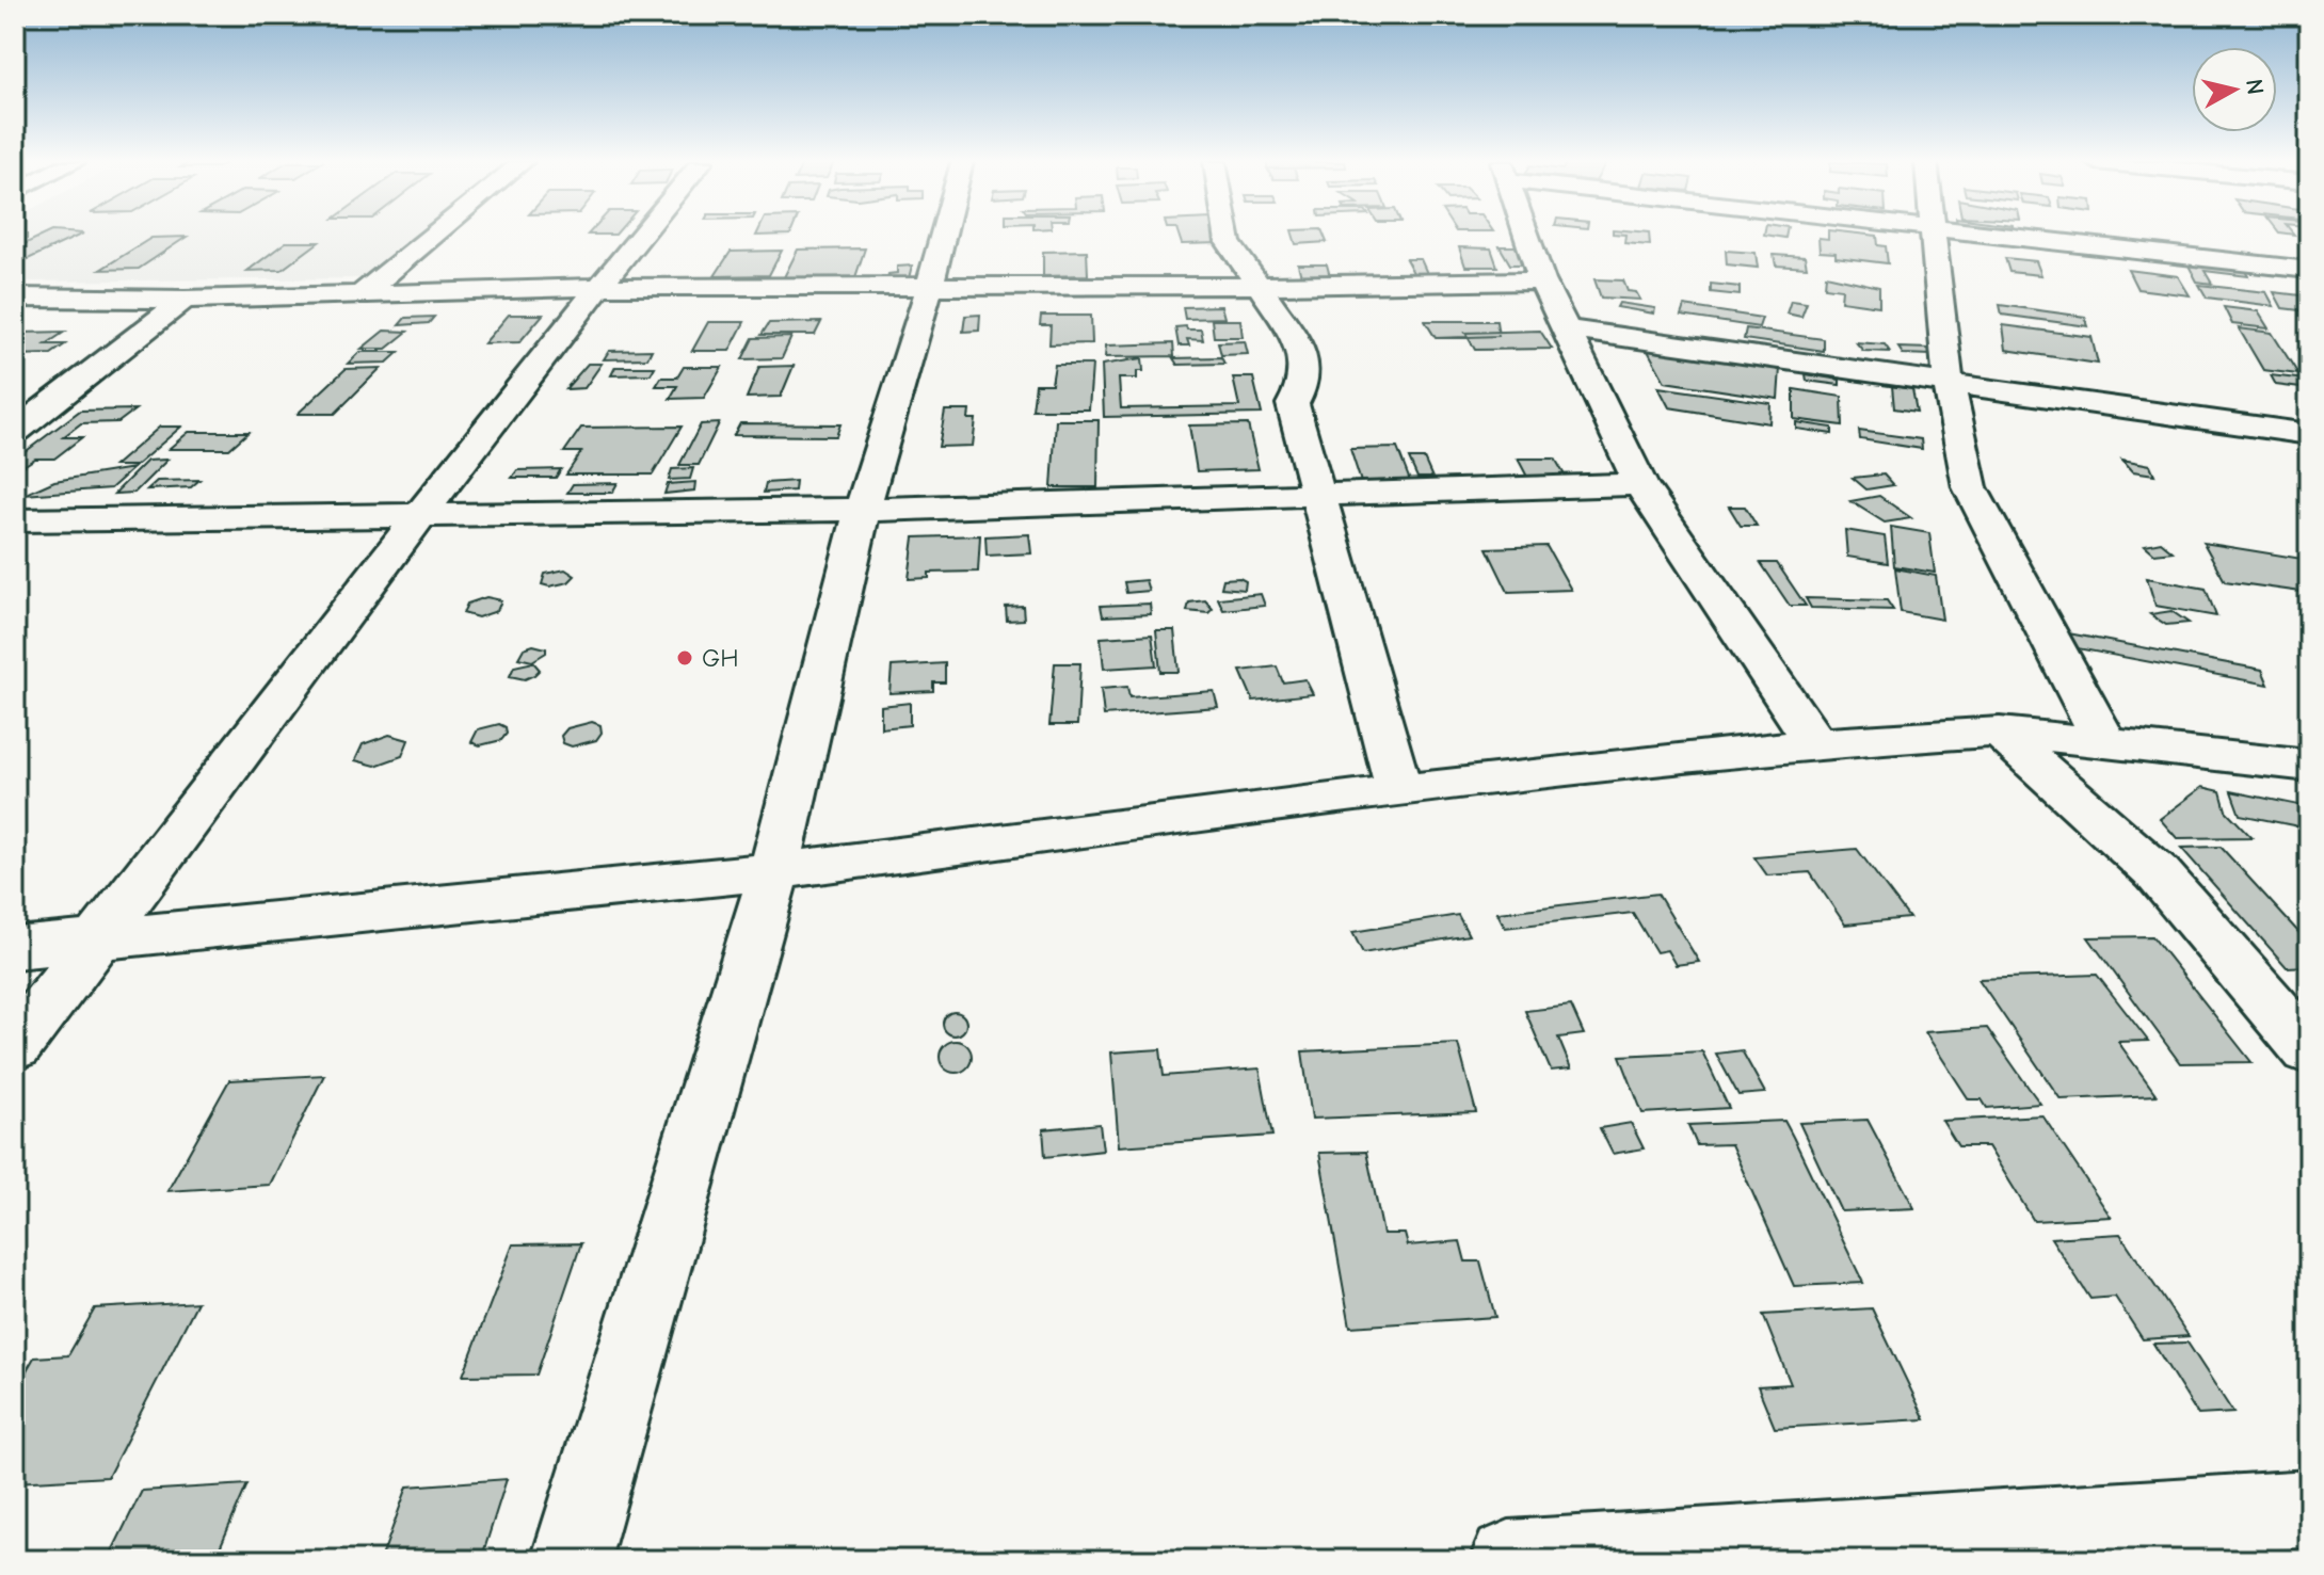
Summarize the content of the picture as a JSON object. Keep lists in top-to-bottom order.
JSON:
{
  "places": ["GH"],
  "north": "right"
}
